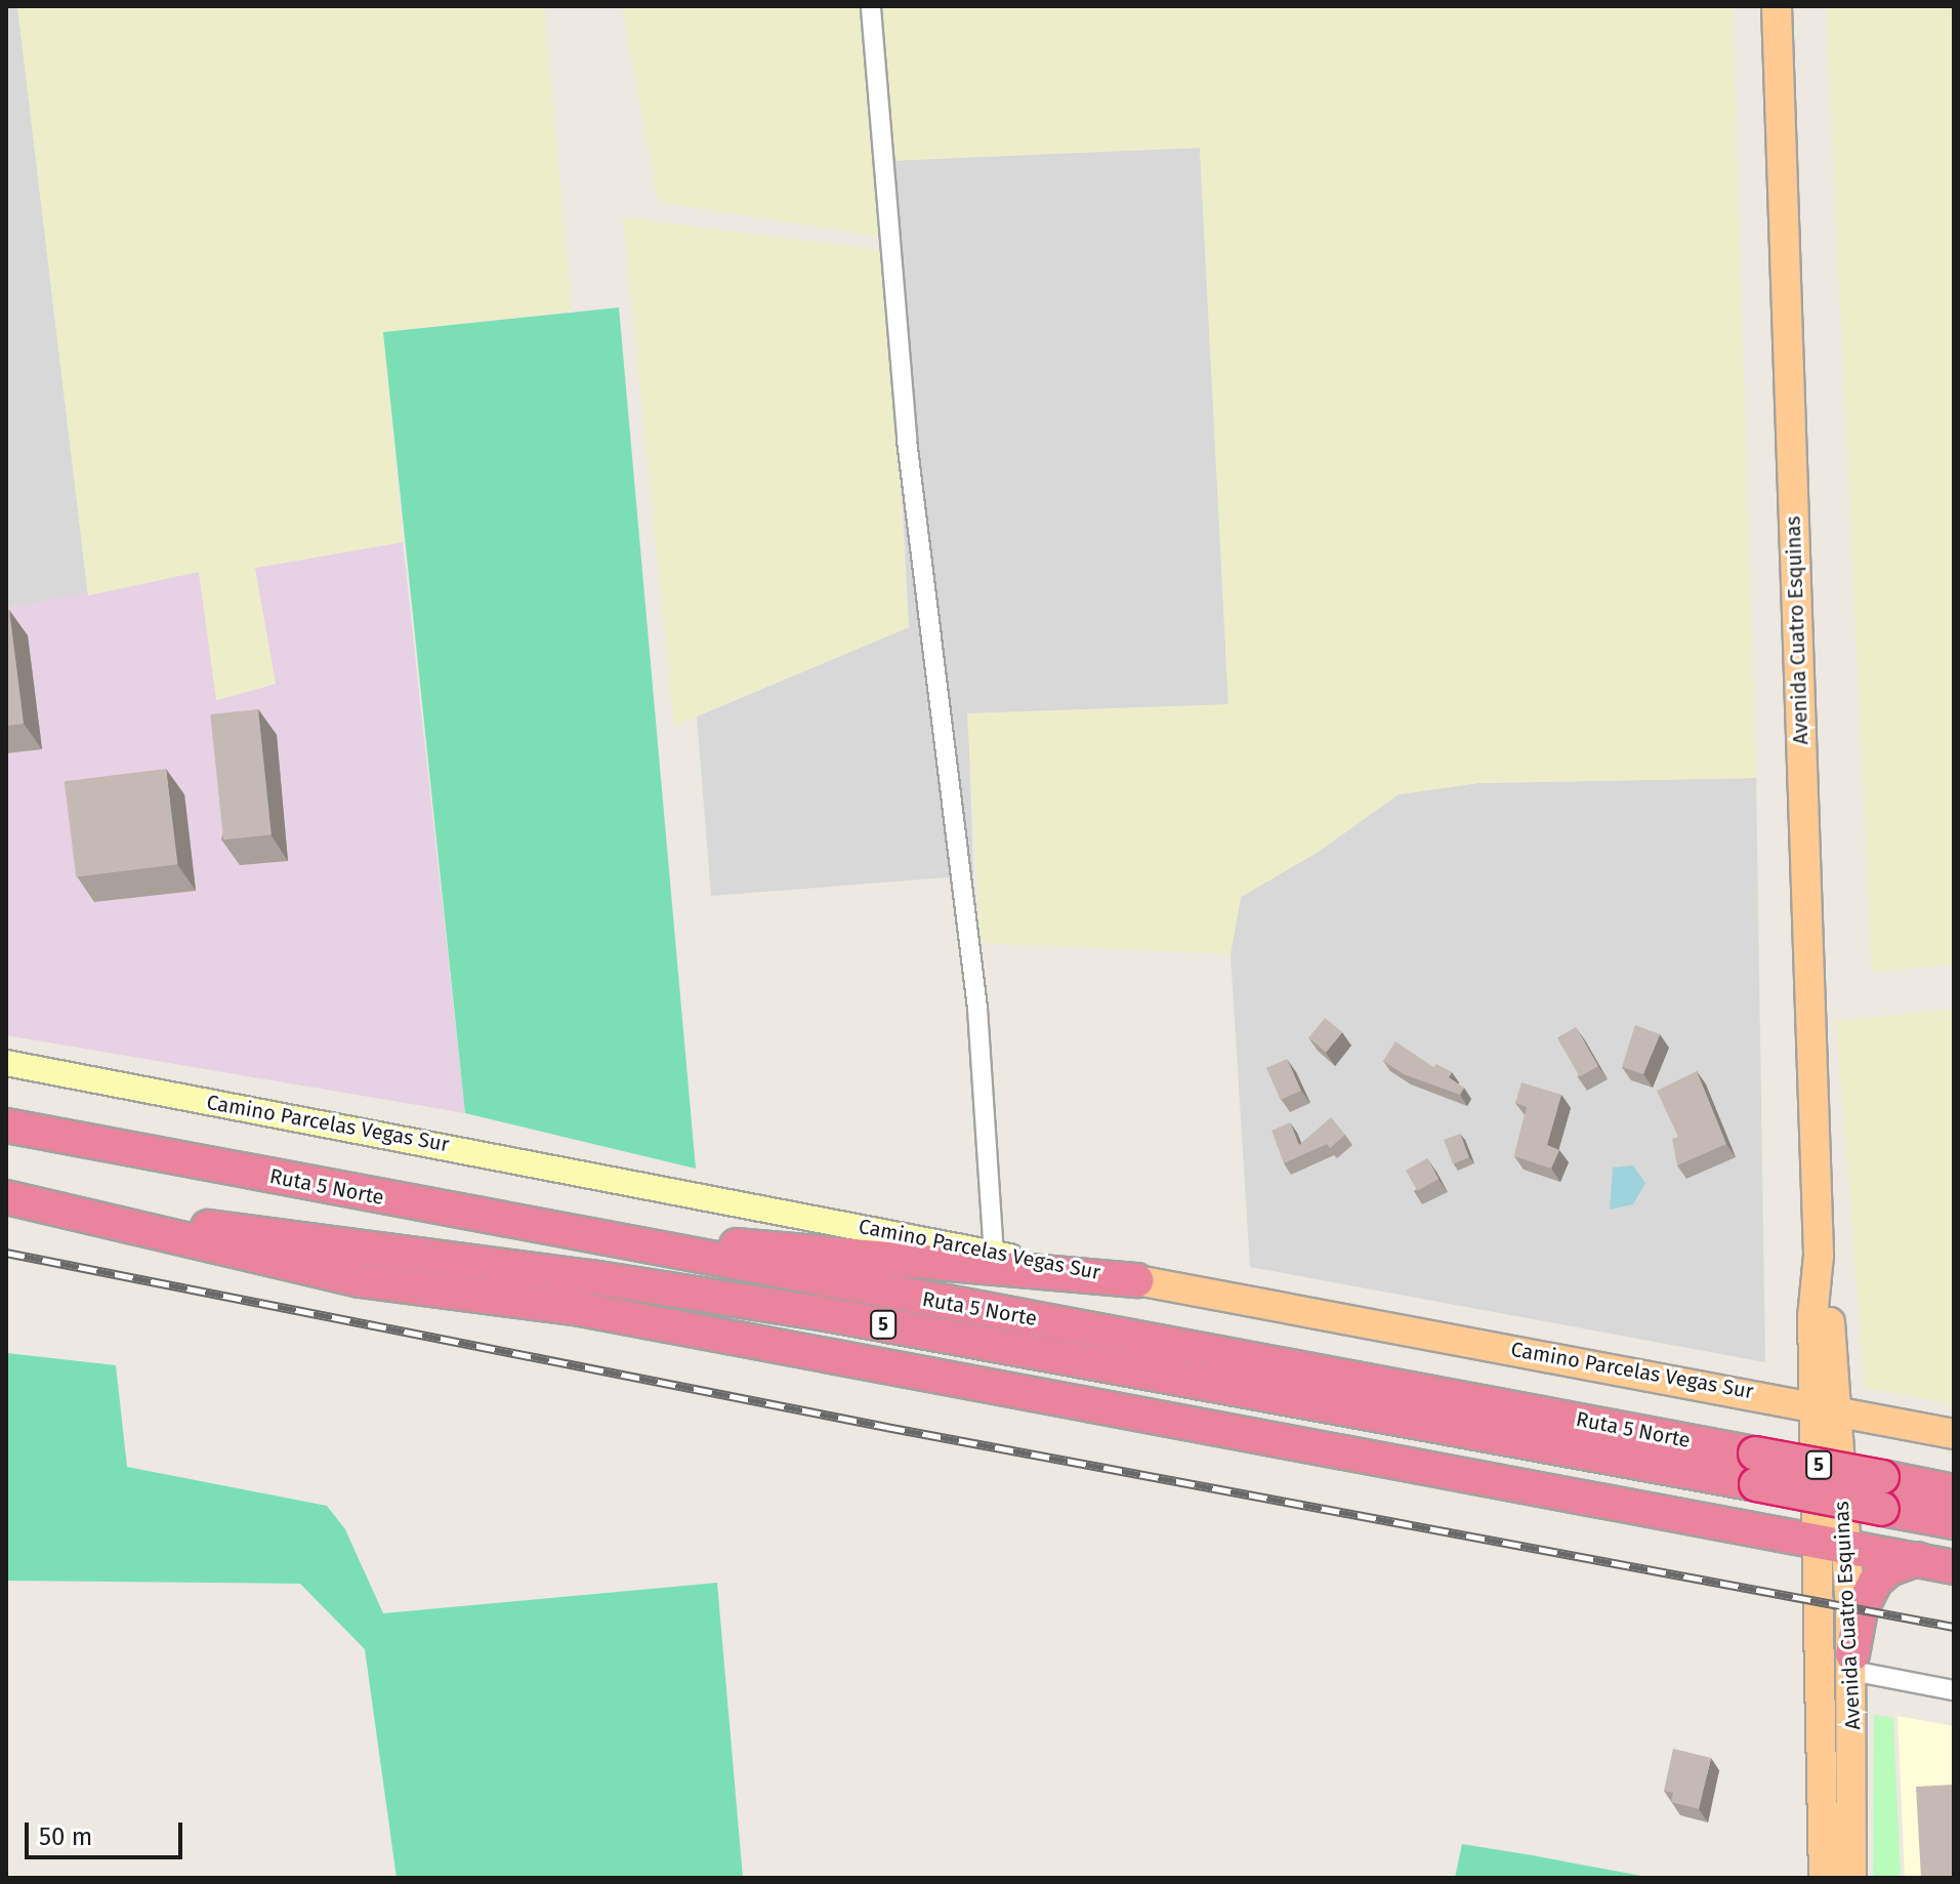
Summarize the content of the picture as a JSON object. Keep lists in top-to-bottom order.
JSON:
{
  "streets": {
    "highway": ["Ruta 5 Norte", "5"],
    "main road": ["Avenida Cuatro Esquinas", "Camino Parcelas Vegas Sur"]
  },
  "crossings": [
    ["Avenida Cuatro Esquinas", "Camino Parcelas Vegas Sur"]
  ],
  "scale_bar": "50 m"
}
